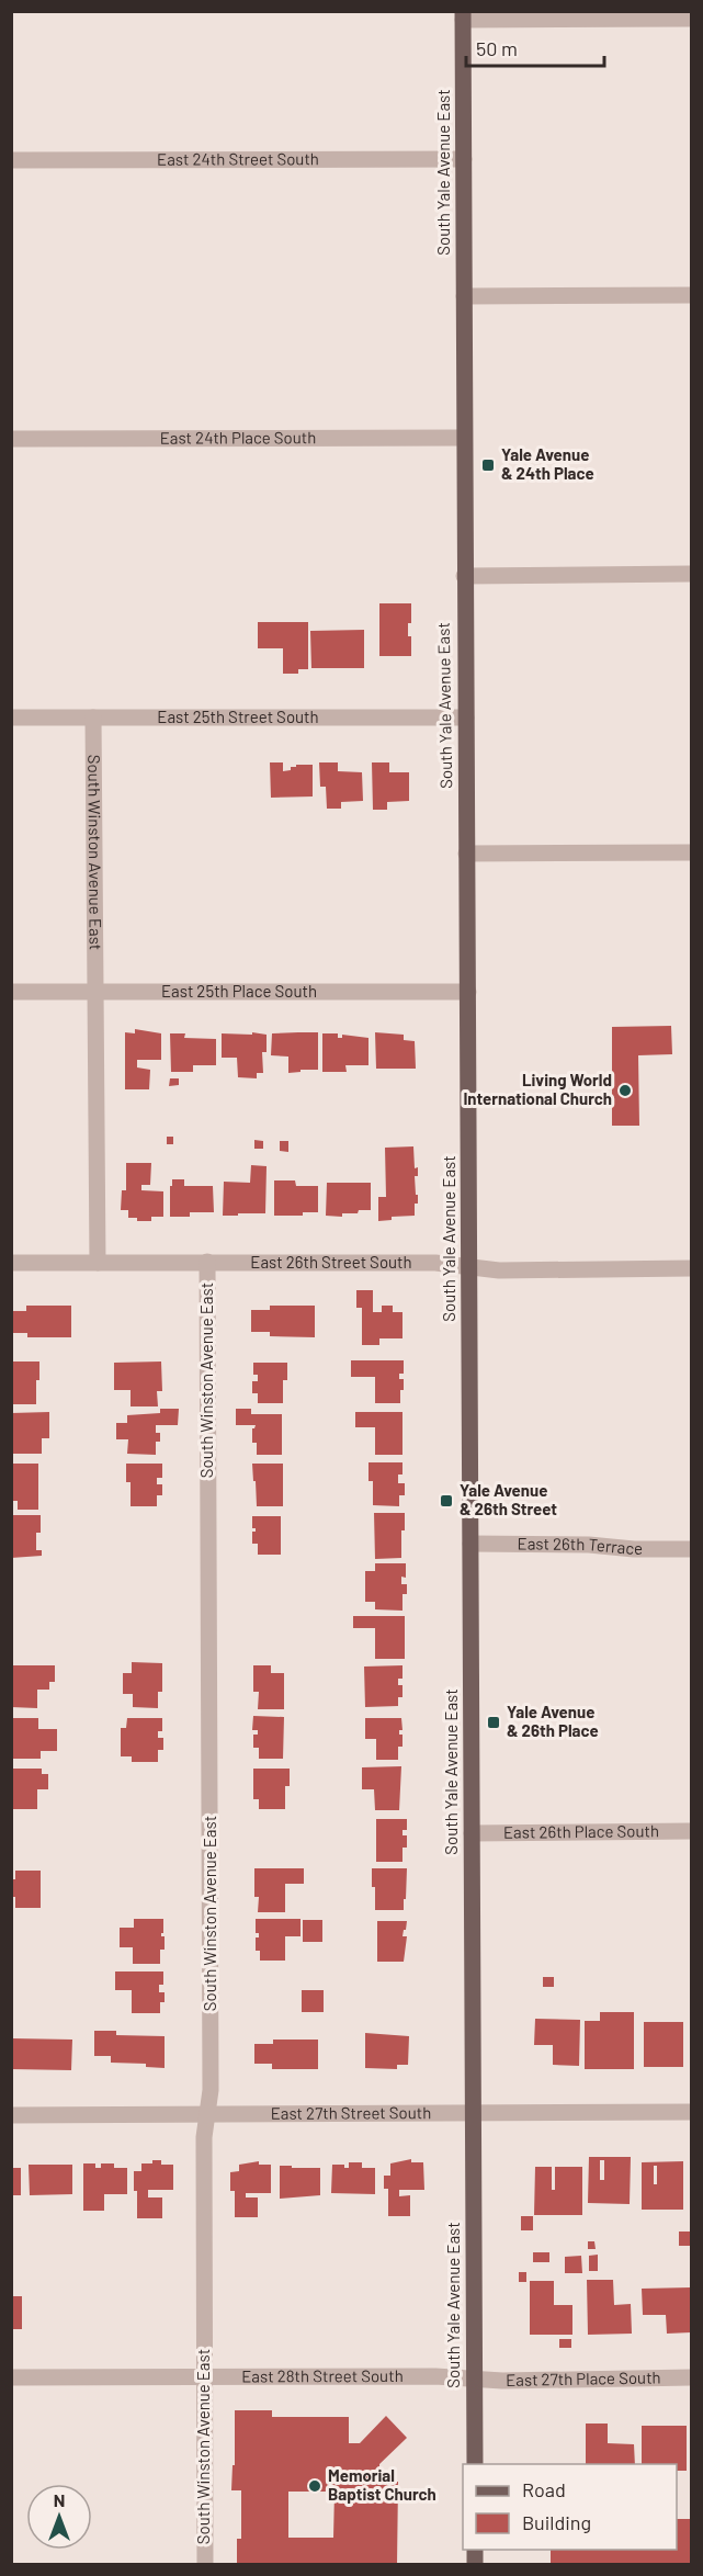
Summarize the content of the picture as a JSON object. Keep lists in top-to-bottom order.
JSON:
{
  "streets": {
    "main road": ["South Yale Avenue East"],
    "street": [
      "East 24th Street South",
      "East 24th Place South",
      "East 25th Street South",
      "South Winston Avenue East",
      "East 25th Place South",
      "East 26th Street South",
      "East 26th Terrace",
      "East 26th Place South",
      "East 27th Street South",
      "East 28th Street South",
      "East 27th Place South"
    ]
  },
  "crossings": [
    ["East 24th Street South", "South Yale Avenue East"],
    ["South Yale Avenue East", "East 24th Place South"],
    ["South Yale Avenue East", "East 25th Street South"],
    ["South Yale Avenue East", "East 25th Place South"],
    ["South Yale Avenue East", "East 26th Street South"],
    ["South Yale Avenue East", "East 26th Terrace"],
    ["South Yale Avenue East", "East 26th Place South"],
    ["South Yale Avenue East", "East 27th Street South"],
    ["South Yale Avenue East", "East 28th Street South"],
    ["South Yale Avenue East", "East 27th Place South"],
    ["East 25th Street South", "South Winston Avenue East"],
    ["South Winston Avenue East", "East 25th Place South"],
    ["South Winston Avenue East", "East 26th Street South"],
    ["South Winston Avenue East", "East 27th Street South"],
    ["South Winston Avenue East", "East 28th Street South"],
    ["East 28th Street South", "East 27th Place South"]
  ],
  "places": {
    "transit": ["Yale Avenue & 24th Place", "Yale Avenue & 26th Street", "Yale Avenue & 26th Place"],
    "other": ["Living World International Church", "Memorial Baptist Church"]
  },
  "legend": ["Road", "Building"],
  "scale_bar": "50 m",
  "north": "top"
}
